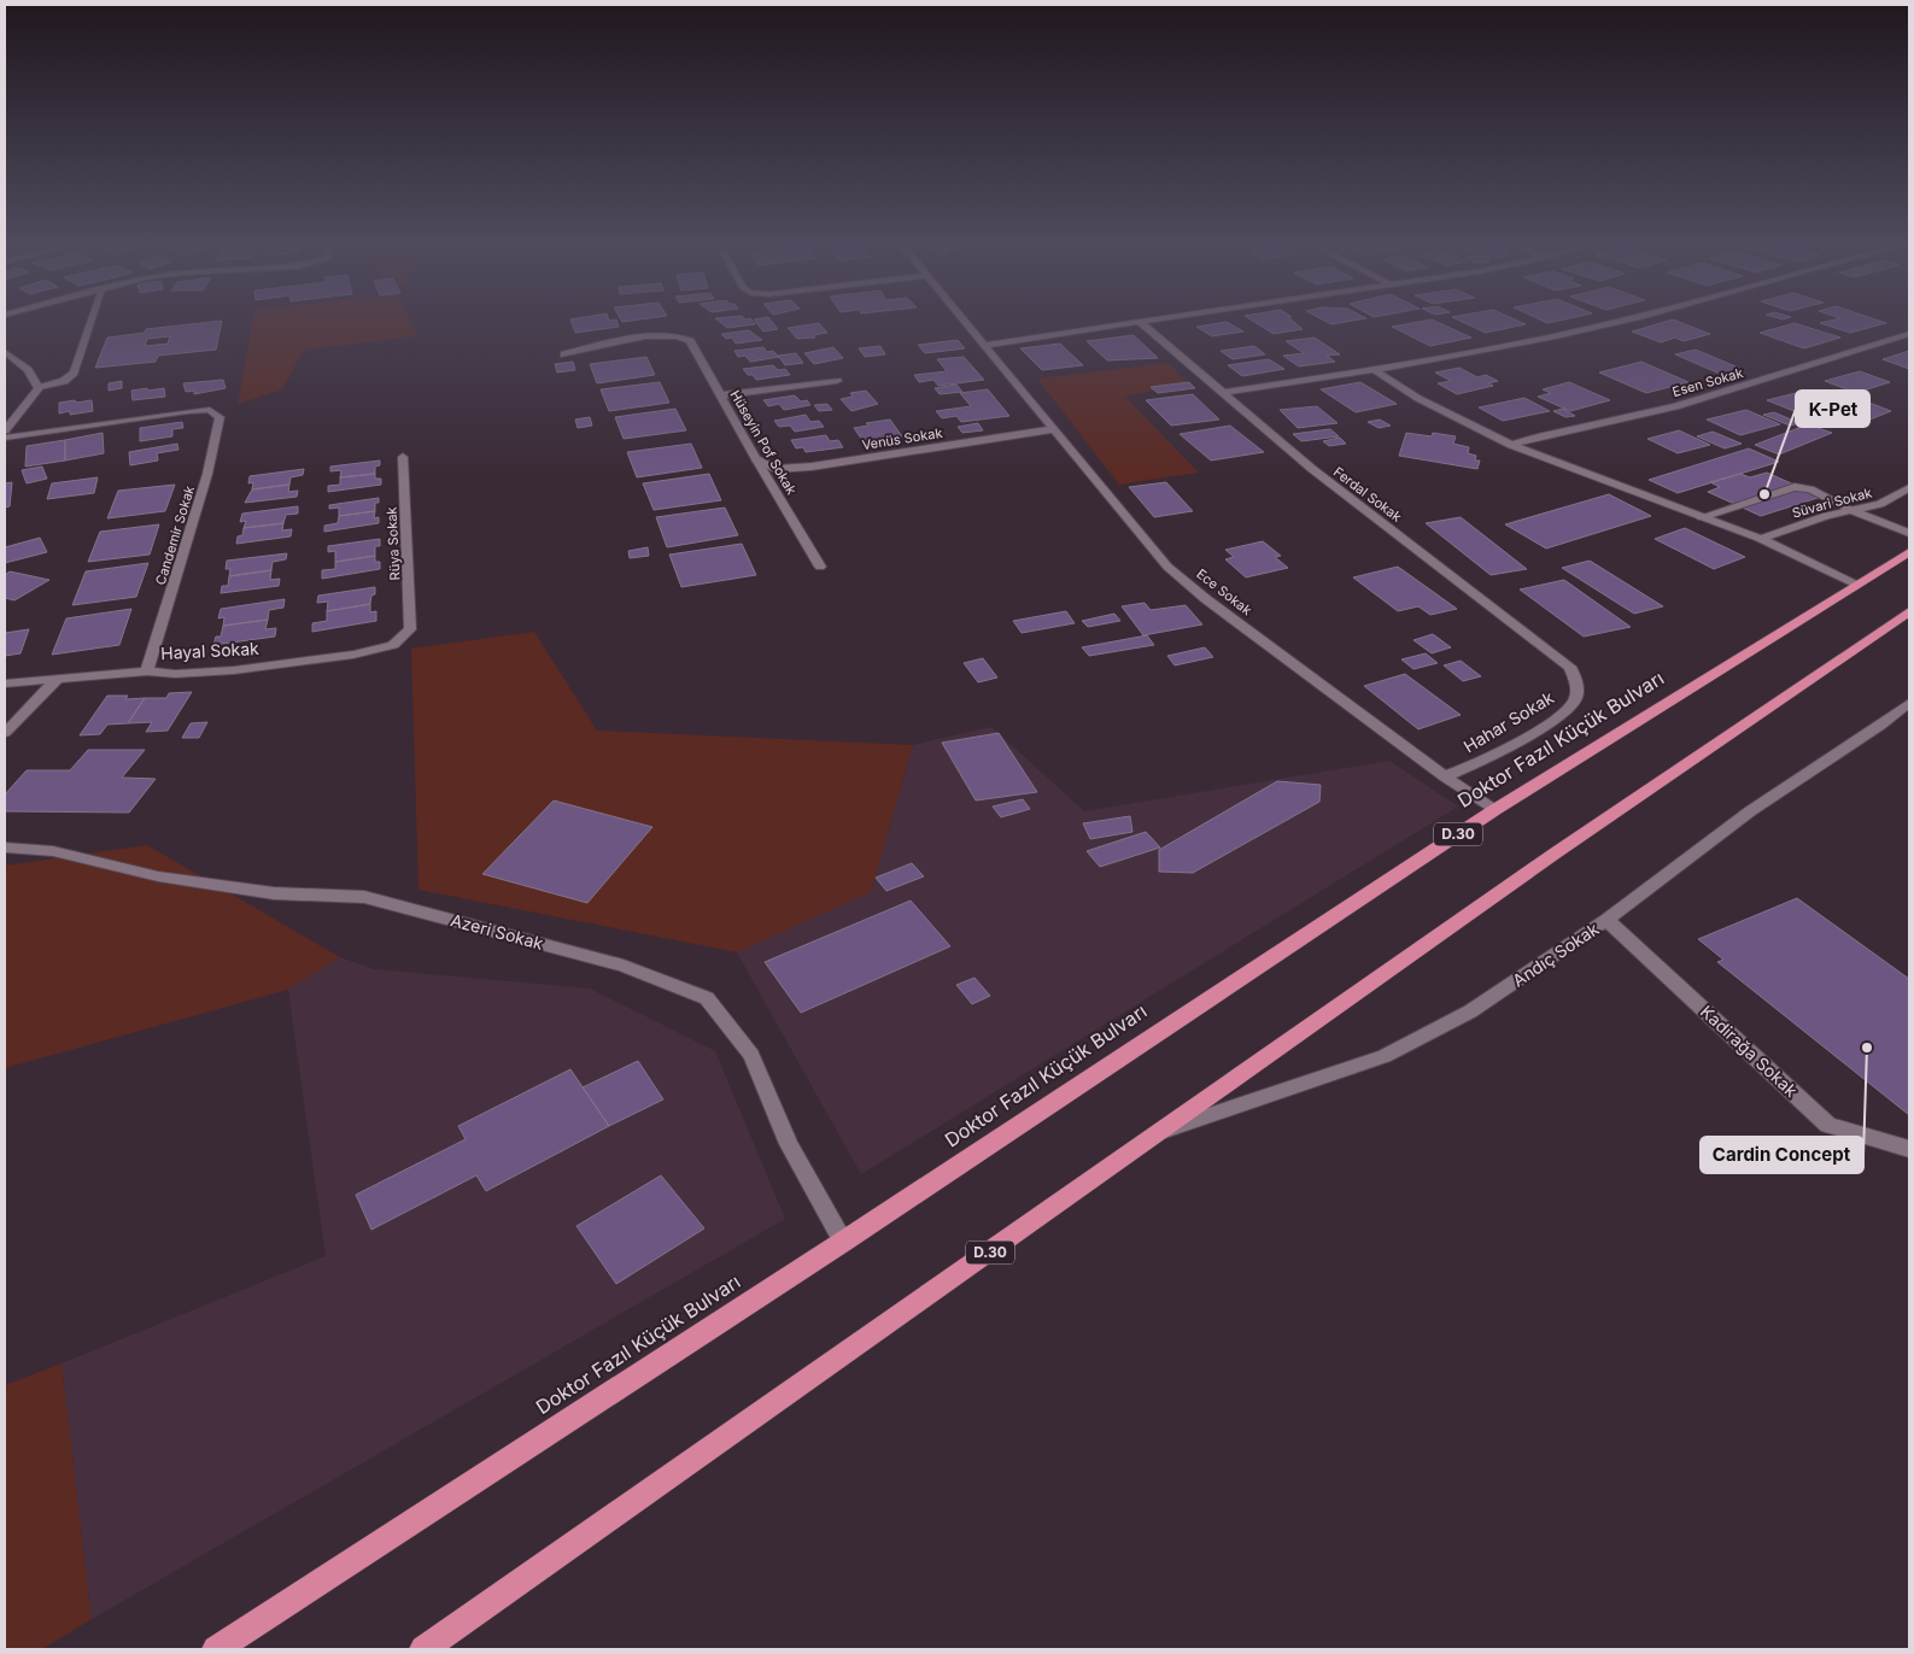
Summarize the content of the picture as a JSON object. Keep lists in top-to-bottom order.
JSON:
{
  "streets": {
    "highway": ["Doktor Fazıl Küçük Bulvarı", "D.30"],
    "street": [
      "Esen Sokak",
      "Venüs Sokak",
      "Hüseyin Pof Sokak",
      "Ferdal Sokak",
      "Süvari Sokak",
      "Candemir Sokak",
      "Rüya Sokak",
      "Ece Sokak",
      "Hayal Sokak",
      "Hahar Sokak",
      "Azeri Sokak",
      "Andıç Sokak",
      "Kadirağa Sokak"
    ]
  },
  "crossings": [
    ["Venüs Sokak", "Hüseyin Pof Sokak"],
    ["Venüs Sokak", "Ece Sokak"],
    ["Ferdal Sokak", "Hahar Sokak"],
    ["Candemir Sokak", "Hayal Sokak"],
    ["Rüya Sokak", "Hayal Sokak"],
    ["Ece Sokak", "Hahar Sokak"],
    ["Ece Sokak", "Doktor Fazıl Küçük Bulvarı"],
    ["Doktor Fazıl Küçük Bulvarı", "Azeri Sokak"],
    ["D.30", "Andıç Sokak"],
    ["Andıç Sokak", "Kadirağa Sokak"]
  ],
  "places": ["K-Pet", "Cardin Concept"]
}
